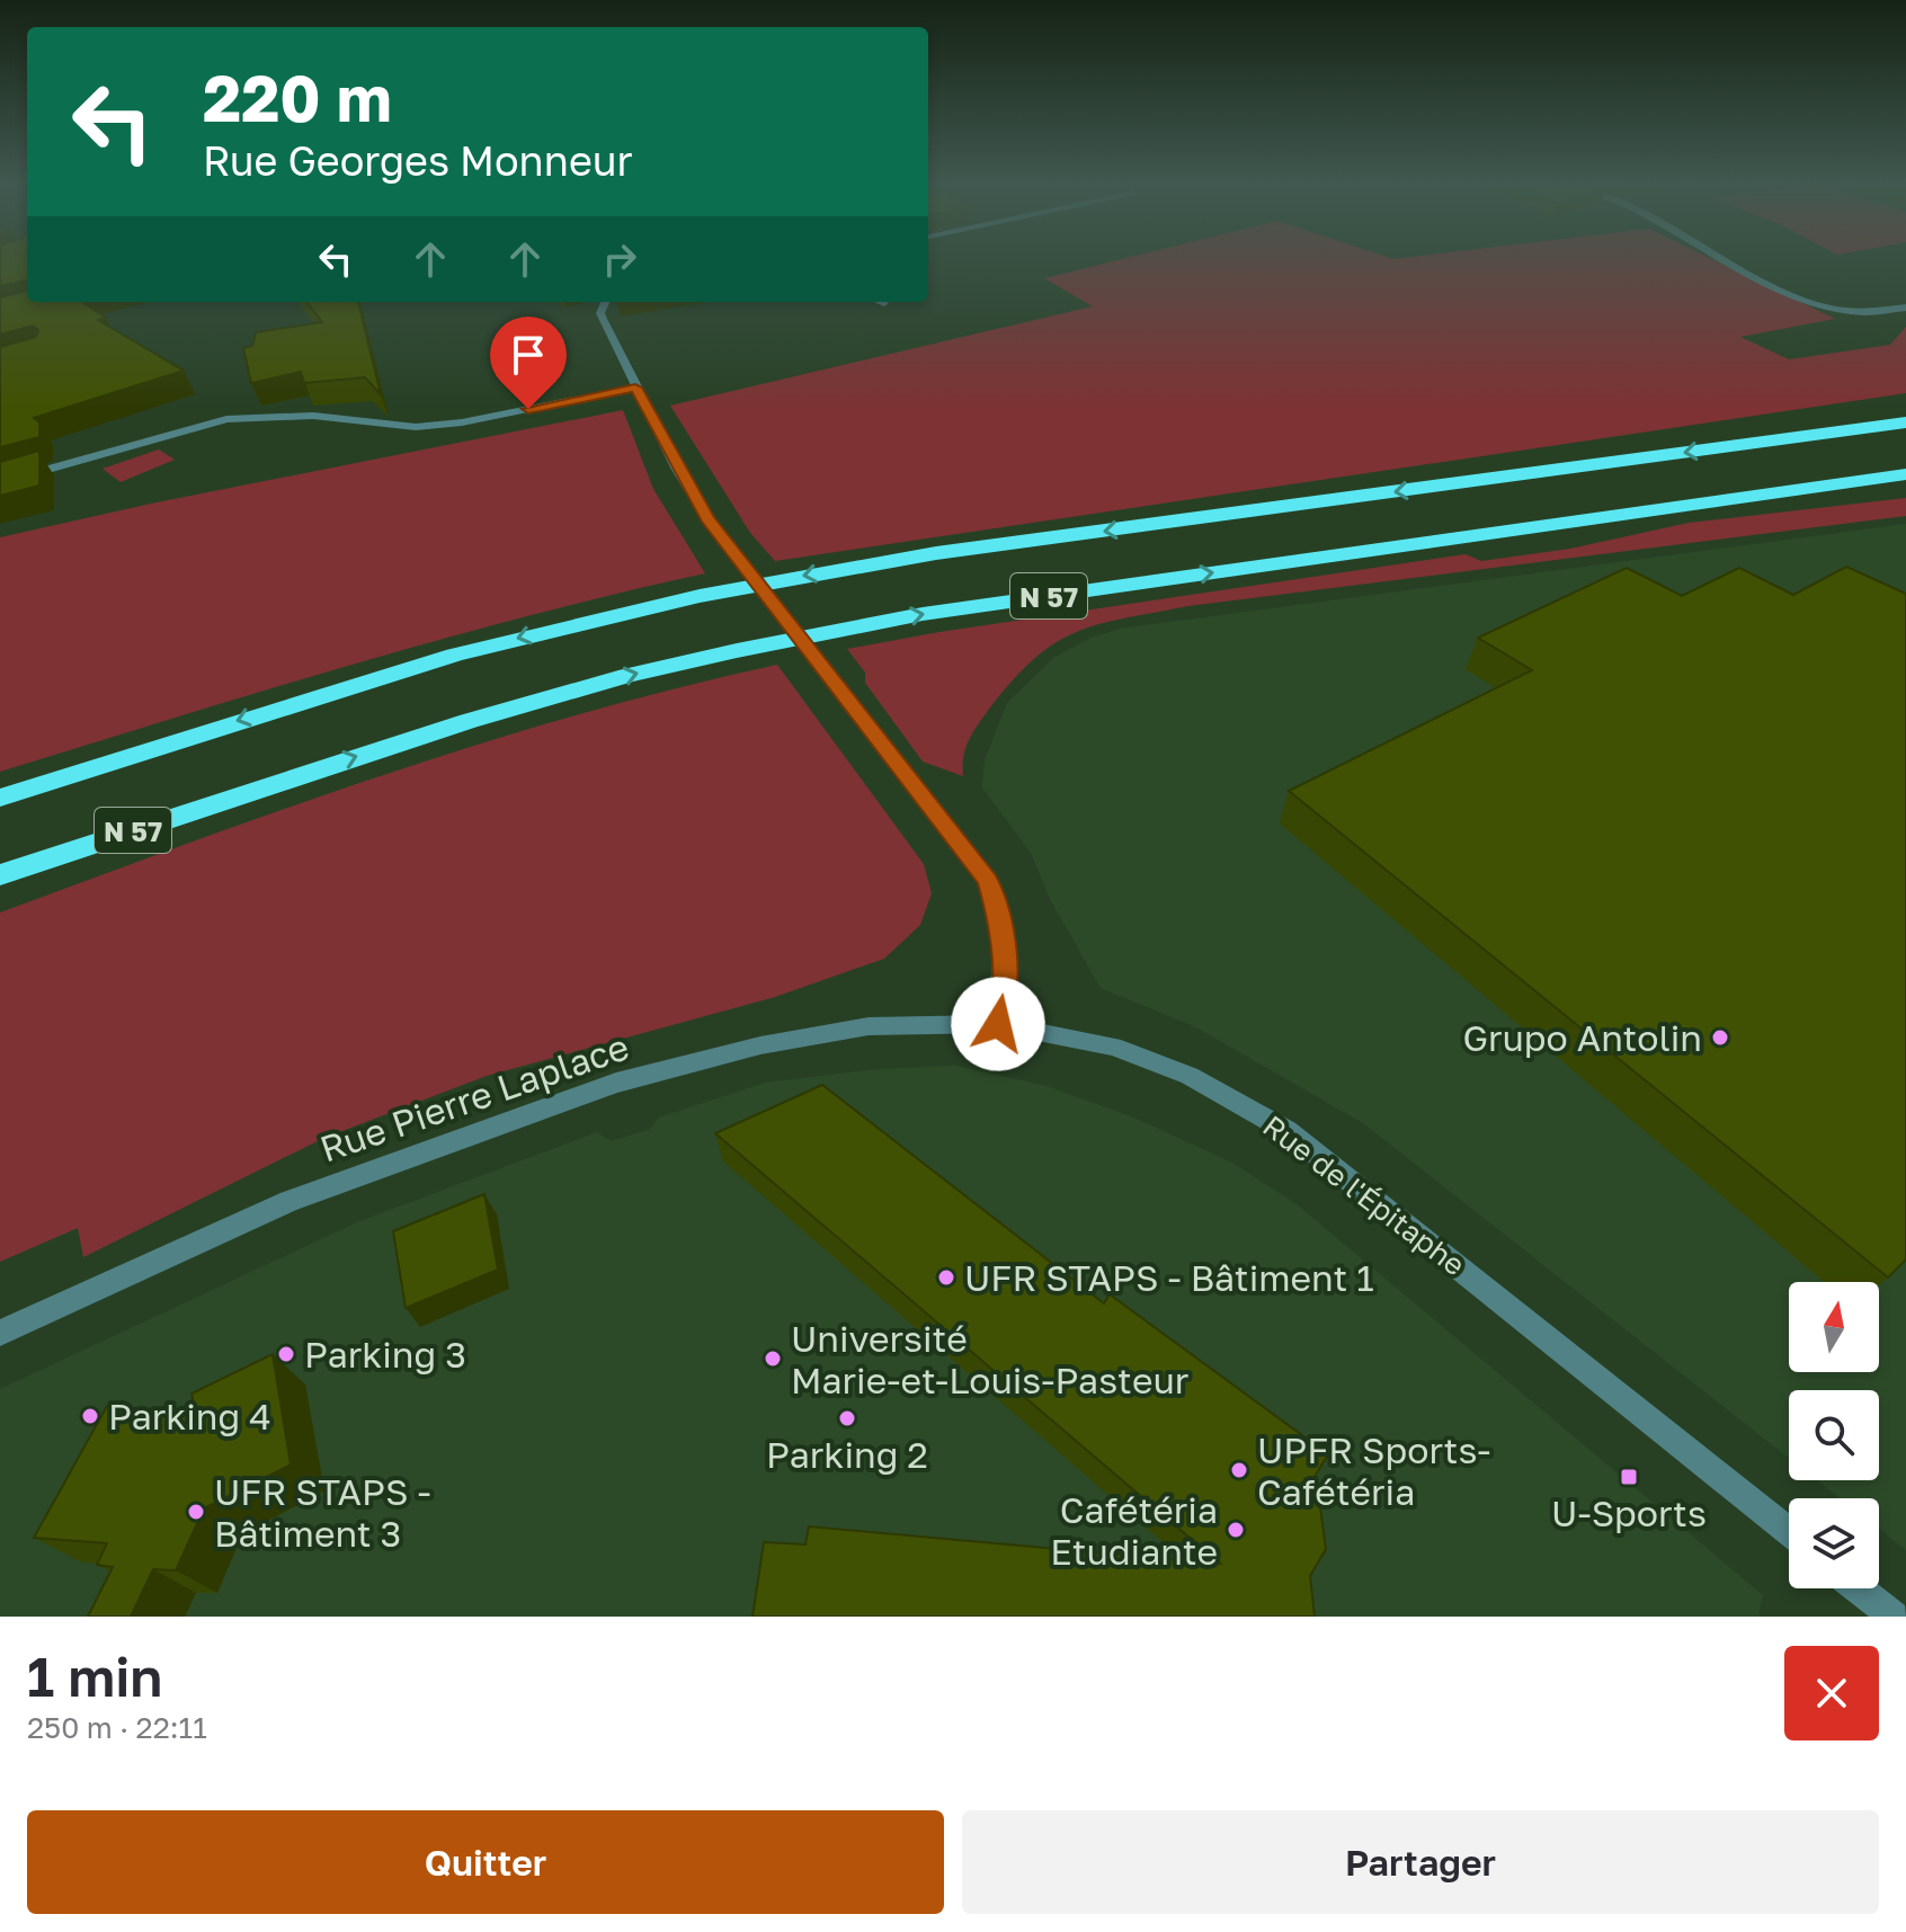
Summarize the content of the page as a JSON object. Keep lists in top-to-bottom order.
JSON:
{
  "streets": {
    "highway": ["N 57"],
    "street": ["Rue Pierre Laplace", "Rue de l'Épitaphe"]
  },
  "crossings": [
    ["Rue Pierre Laplace", "Rue de l'Épitaphe"]
  ],
  "places": {
    "other": [
      "Grupo Antolin",
      "UFR STAPS - Bâtiment 1",
      "Parking 3",
      "Université Marie-et-Louis-Pasteur",
      "Parking 4",
      "Parking 2",
      "UPFR Sports- Cafétéria",
      "UFR STAPS - Bâtiment 3",
      "Cafétéria Etudiante"
    ],
    "transit": ["U-Sports"]
  },
  "north": "top",
  "page": {
    "turn": ["220 m", "Rue Georges Monneur"],
    "heading": ["1 min", "250 m · 22:11"],
    "buttons": ["Quitter", "Partager"]
  }
}
